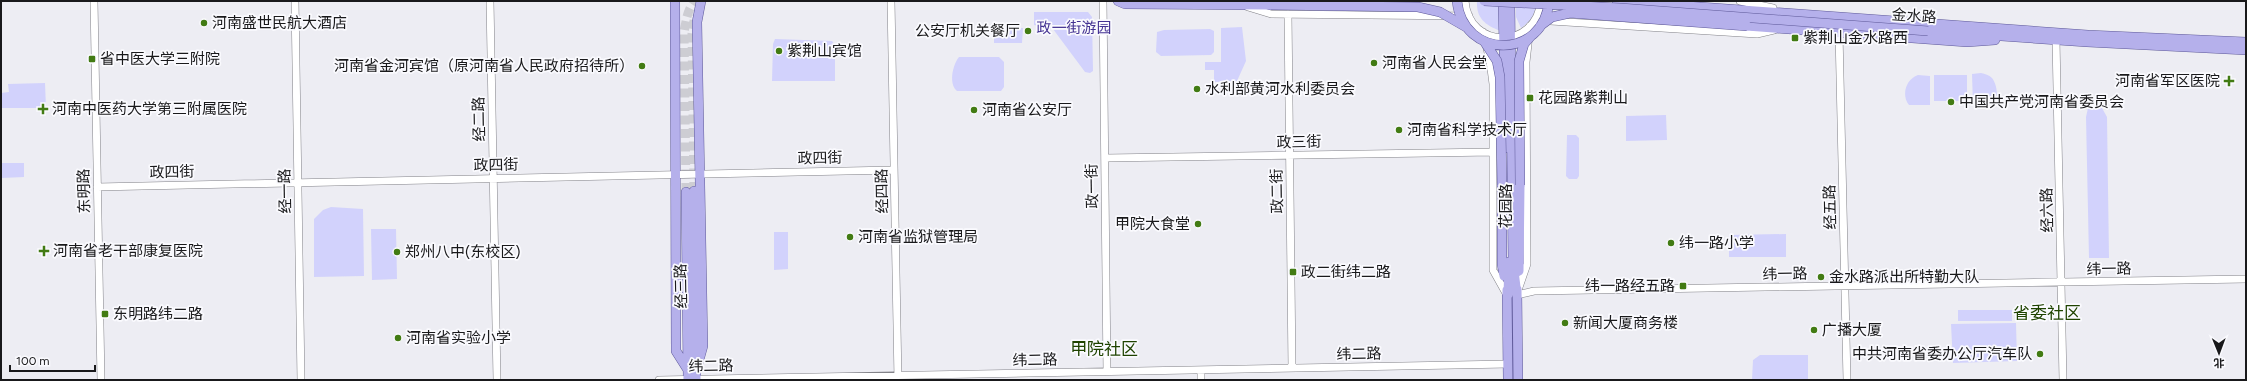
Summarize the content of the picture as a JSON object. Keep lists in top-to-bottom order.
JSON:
{
  "streets": {
    "main road": ["金水路", "花园路", "经三路"],
    "street": [
      "经二路",
      "政三街",
      "政四街",
      "政一街",
      "东明路",
      "经一路",
      "经四路",
      "政二街",
      "经五路",
      "经六路",
      "纬一路",
      "纬二路"
    ]
  },
  "crossings": [
    ["金水路", "经六路"],
    ["经二路", "政四街"],
    ["政三街", "政一街"],
    ["政三街", "政二街"],
    ["政四街", "东明路"],
    ["政四街", "经一路"],
    ["政四街", "经四路"],
    ["政一街", "纬二路"],
    ["经四路", "纬二路"],
    ["政二街", "纬二路"],
    ["花园路", "纬一路"],
    ["花园路", "纬二路"],
    ["经五路", "纬一路"],
    ["经六路", "纬一路"],
    ["经三路", "纬二路"]
  ],
  "districts": ["省委社区", "甲院社区"],
  "parks": ["政一街游园"],
  "places": {
    "other": [
      "河南盛世民航大酒店",
      "公安厅机关餐厅",
      "紫荆山宾馆",
      "河南省人民会堂",
      "河南省金河宾馆（原河南省人民政府招待所）",
      "水利部黄河水利委员会",
      "中国共产党河南省委员会",
      "河南省公安厅",
      "河南省科学技术厅",
      "甲院大食堂",
      "河南省监狱管理局",
      "纬一路小学",
      "郑州八中(东校区)",
      "金水路派出所特勤大队",
      "新闻大厦商务楼",
      "广播大厦",
      "河南省实验小学",
      "中共河南省委办公厅汽车队"
    ],
    "transit": [
      "紫荆山金水路西",
      "省中医大学三附院",
      "花园路紫荆山",
      "政二街纬二路",
      "纬一路经五路",
      "东明路纬二路"
    ],
    "health": ["河南省军区医院", "河南中医药大学第三附属医院", "河南省老干部康复医院"]
  },
  "scale_bar": "100 m",
  "north": "bottom"
}
